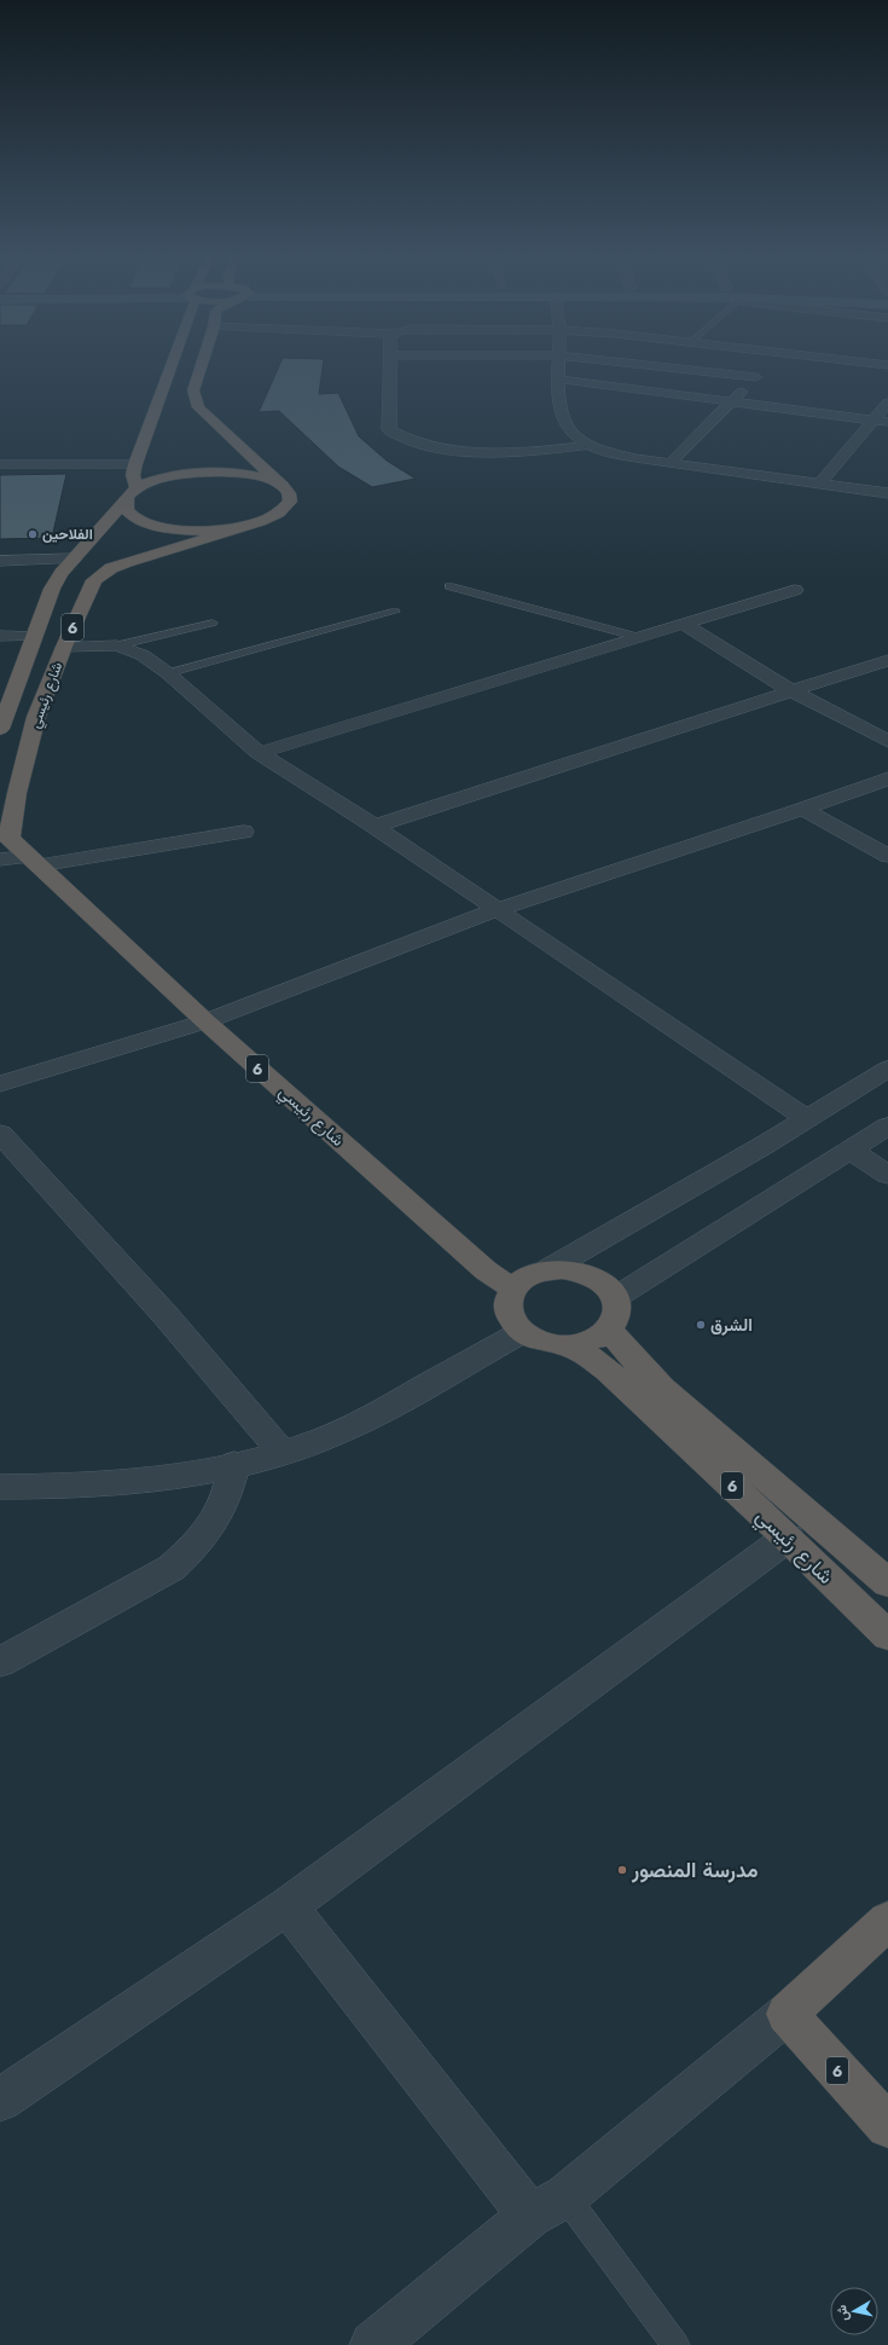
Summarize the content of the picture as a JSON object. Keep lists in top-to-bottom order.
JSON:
{
  "streets": {
    "highway": ["6", "شارع رئيسي"]
  },
  "places": ["الفلاحين", "الشرق", "مدرسة المنصور"],
  "north": "left"
}
